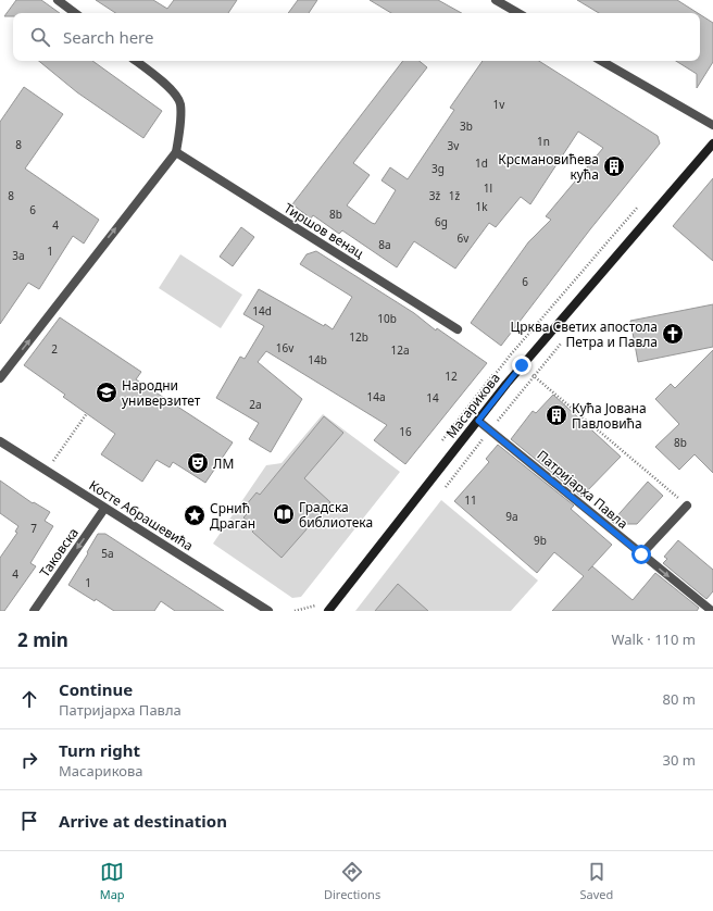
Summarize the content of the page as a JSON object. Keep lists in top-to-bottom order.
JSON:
{
  "streets": {
    "main road": ["Масарикова"],
    "street": [
      "Тиршов венац",
      "Патријарха Павла",
      "Косте Абрашевића",
      "Таковска"
    ]
  },
  "crossings": [
    ["Масарикова", "Патријарха Павла"],
    ["Косте Абрашевића", "Таковска"]
  ],
  "one_way": ["Таковска"],
  "places": {
    "building": ["Крсмановићева кућа", "Кућа Јована Павловића"],
    "church": ["Црква Светих апостола Петра и Павла"],
    "school or university": ["Народни универзитет"],
    "theatre": ["ЛМ"],
    "library": ["Градска библиотека"],
    "place": ["Срнић Драган"]
  },
  "house_numbers": [
    "1v",
    "3b",
    "1n",
    "8",
    "3v",
    "1d",
    "3g",
    "1l",
    "8",
    "3ž",
    "1ž",
    "1k",
    "6",
    "8b",
    "6g",
    "4",
    "6v",
    "8a",
    "1",
    "3a",
    "6",
    "14d",
    "10b",
    "12b",
    "16v",
    "2",
    "12a",
    "14b",
    "12",
    "14a",
    "14",
    "2a",
    "16",
    "8b",
    "11",
    "9a",
    "7",
    "9b",
    "5a",
    "4",
    "1"
  ],
  "page": {
    "search": "Search here",
    "heading": ["2 min", "Walk · 110 m"],
    "list": [
      ["Continue", "Патријарха Павла", "80 m"],
      ["Turn right", "Масарикова", "30 m"],
      "Arrive at destination"
    ],
    "nav": ["Map", "Directions", "Saved"]
  }
}
